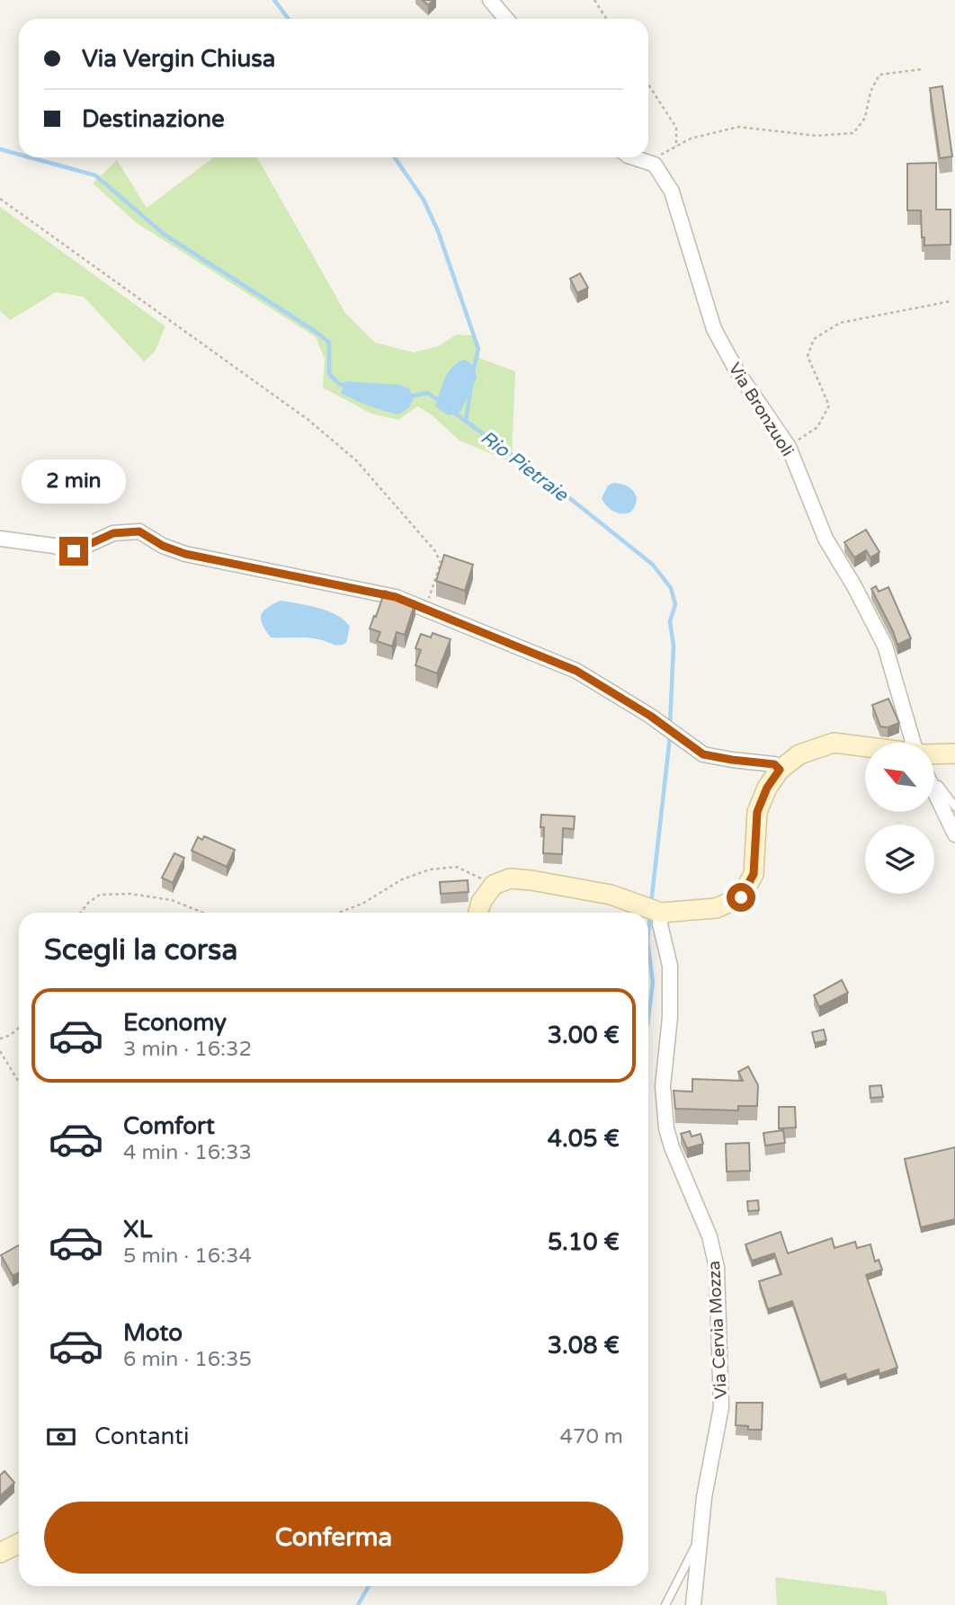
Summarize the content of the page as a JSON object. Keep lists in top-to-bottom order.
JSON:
{
  "streets": {
    "street": ["Via Bronzuoli", "Via Cervia Mozza"]
  },
  "water": ["Rio Pietraie"],
  "north": "top left",
  "page": {
    "banner": ["Via Vergin Chiusa", "Destinazione"],
    "bubble": "2 min",
    "heading": "Scegli la corsa",
    "list": [
      {
        "name": "Economy",
        "note": "3 min · 16:32",
        "value": "3.00 €"
      },
      {
        "name": "Comfort",
        "note": "4 min · 16:33",
        "value": "4.05 €"
      },
      {
        "name": "XL",
        "note": "5 min · 16:34",
        "value": "5.10 €"
      },
      {
        "name": "Moto",
        "note": "6 min · 16:35",
        "value": "3.08 €"
      }
    ],
    "pay": ["Contanti", "470 m"],
    "buttons": "Conferma"
  }
}
